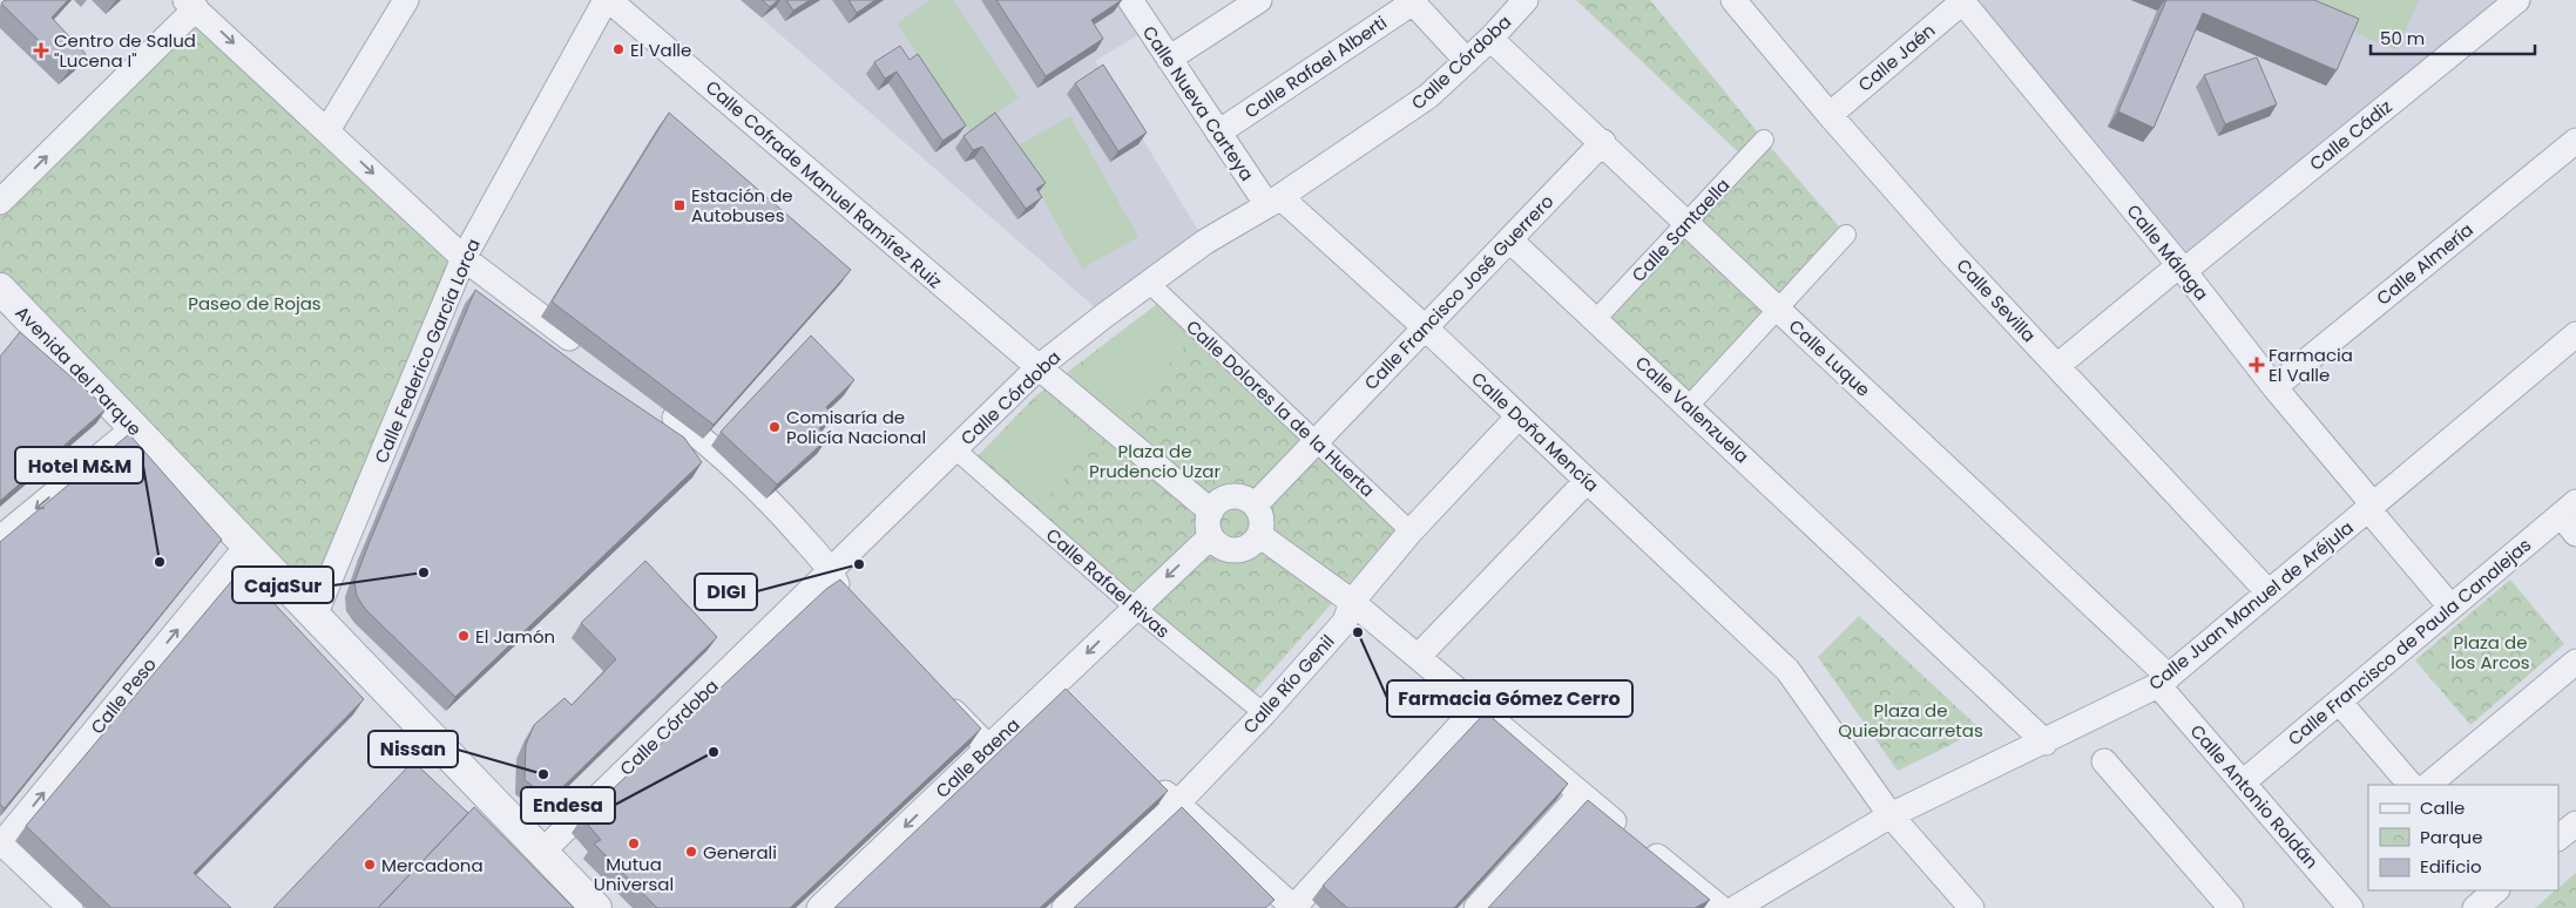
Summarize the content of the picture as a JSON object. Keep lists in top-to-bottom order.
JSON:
{
  "streets": {
    "street": [
      "Calle Jaén",
      "Calle Córdoba",
      "Calle Rafael Alberti",
      "Calle Nueva Carteya",
      "Calle Cádiz",
      "Calle Cofrade Manuel Ramírez Ruiz",
      "Calle Santaella",
      "Calle Málaga",
      "Calle Almería",
      "Calle Francisco José Guerrero",
      "Calle Sevilla",
      "Calle Federico García Lorca",
      "Calle Luque",
      "Avenida del Parque",
      "Calle Dolores la de la Huerta",
      "Calle Valenzuela",
      "Calle Doña Mencía",
      "Calle Rafael Rivas",
      "Calle Juan Manuel de Aréjula",
      "Calle Francisco de Paula Canalejas",
      "Calle Río Genil",
      "Calle Peso",
      "Calle Baena",
      "Calle Antonio Roldán"
    ]
  },
  "crossings": [
    ["Calle Jaén", "Calle Málaga"],
    ["Calle Jaén", "Calle Sevilla"],
    ["Calle Córdoba", "Calle Nueva Carteya"],
    ["Calle Córdoba", "Calle Cofrade Manuel Ramírez Ruiz"],
    ["Calle Córdoba", "Calle Luque"],
    ["Calle Córdoba", "Avenida del Parque"],
    ["Calle Córdoba", "Calle Dolores la de la Huerta"],
    ["Calle Córdoba", "Calle Doña Mencía"],
    ["Calle Córdoba", "Calle Rafael Rivas"],
    ["Calle Rafael Alberti", "Calle Nueva Carteya"],
    ["Calle Nueva Carteya", "Calle Doña Mencía"],
    ["Calle Cádiz", "Calle Málaga"],
    ["Calle Cádiz", "Calle Sevilla"],
    ["Calle Cofrade Manuel Ramírez Ruiz", "Calle Federico García Lorca"],
    ["Calle Santaella", "Calle Luque"],
    ["Calle Santaella", "Calle Valenzuela"],
    ["Calle Málaga", "Calle Almería"],
    ["Calle Málaga", "Calle Juan Manuel de Aréjula"],
    ["Calle Málaga", "Calle Francisco de Paula Canalejas"],
    ["Calle Francisco José Guerrero", "Calle Luque"],
    ["Calle Francisco José Guerrero", "Calle Dolores la de la Huerta"],
    ["Calle Francisco José Guerrero", "Calle Valenzuela"],
    ["Calle Francisco José Guerrero", "Calle Doña Mencía"],
    ["Calle Francisco José Guerrero", "Calle Baena"],
    ["Calle Sevilla", "Calle Juan Manuel de Aréjula"],
    ["Calle Federico García Lorca", "Avenida del Parque"],
    ["Calle Luque", "Calle Juan Manuel de Aréjula"],
    ["Calle Luque", "Calle Antonio Roldán"],
    ["Avenida del Parque", "Calle Peso"],
    ["Calle Dolores la de la Huerta", "Calle Río Genil"],
    ["Calle Valenzuela", "Calle Juan Manuel de Aréjula"],
    ["Calle Doña Mencía", "Calle Juan Manuel de Aréjula"],
    ["Calle Doña Mencía", "Calle Río Genil"],
    ["Calle Rafael Rivas", "Calle Río Genil"],
    ["Calle Rafael Rivas", "Calle Baena"],
    ["Calle Juan Manuel de Aréjula", "Calle Antonio Roldán"],
    ["Calle Francisco de Paula Canalejas", "Calle Antonio Roldán"]
  ],
  "one_way": ["Calle Baena"],
  "parks": [
    "Paseo de Rojas",
    "Plaza de Prudencio Uzar",
    "Plaza de los Arcos",
    "Plaza de Quiebracarretas"
  ],
  "places": {
    "other": [
      "El Valle",
      "Comisaría de Policía Nacional",
      "Hotel M&M",
      "DIGI",
      "CajaSur",
      "Farmacia Gómez Cerro",
      "El Jamón",
      "Endesa",
      "Nissan",
      "Mutua Universal",
      "Generali",
      "Mercadona"
    ],
    "health": ["Centro de Salud \"Lucena I\"", "Farmacia El Valle"],
    "transit": ["Estación de Autobuses"]
  },
  "legend": ["Calle", "Parque", "Edificio"],
  "scale_bar": "50 m"
}
